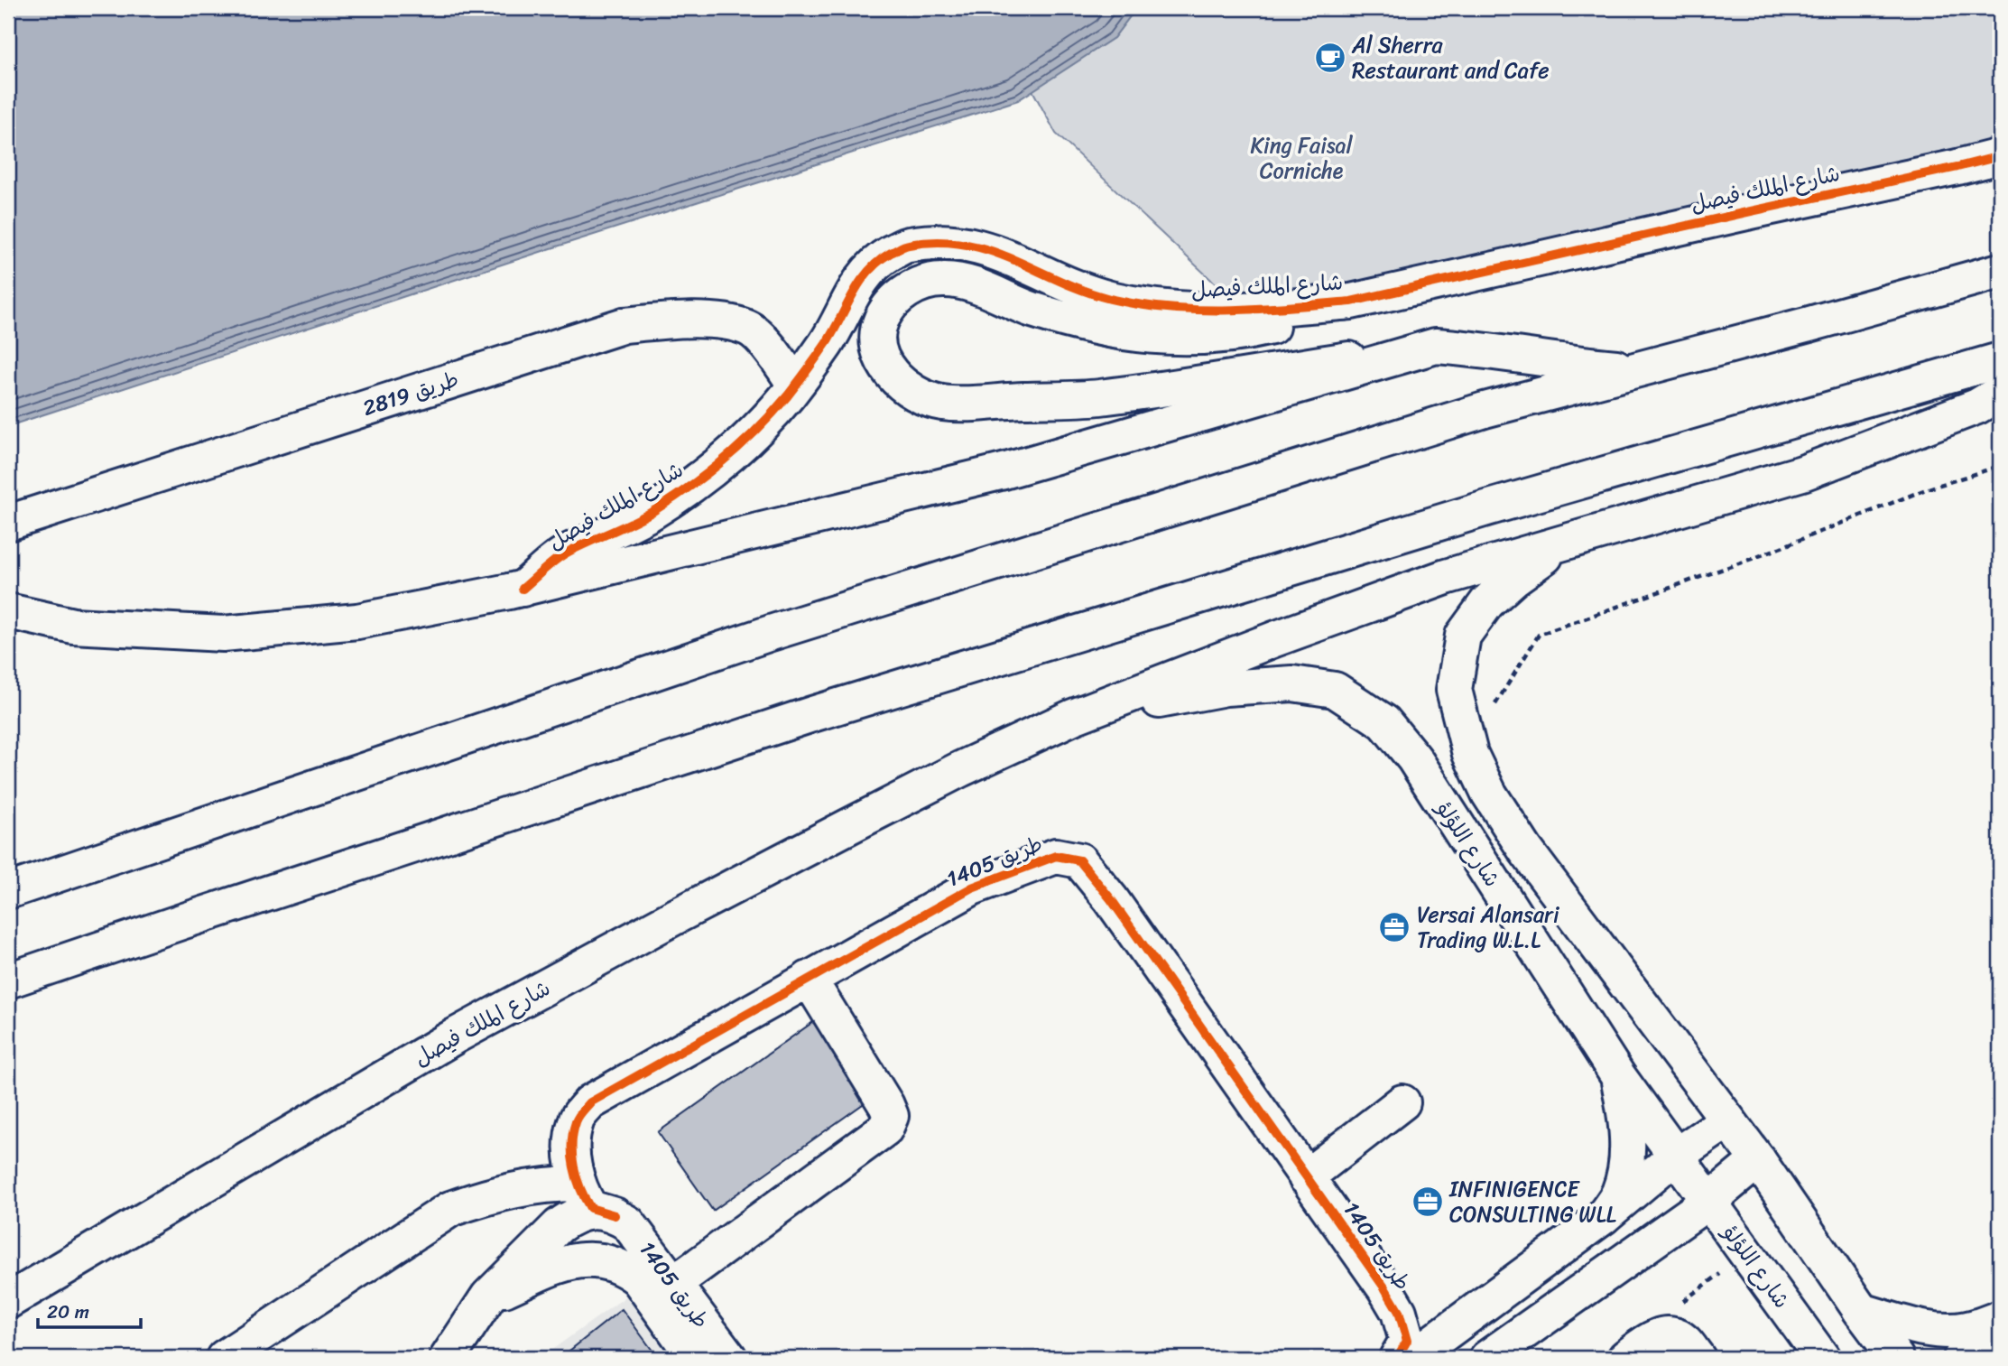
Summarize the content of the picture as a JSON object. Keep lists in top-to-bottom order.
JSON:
{
  "streets": {
    "main road": [
      "شارع الملك فيصل",
      "طريق 2819",
      "شارع اللؤلؤ",
      "طريق 1405"
    ]
  },
  "crossings": [
    ["شارع الملك فيصل", "طريق 2819"],
    ["شارع الملك فيصل", "شارع اللؤلؤ"]
  ],
  "parks": ["King Faisal Corniche"],
  "places": {
    "cafe": ["Al Sherra Restaurant and Cafe"],
    "office": ["Versai Alansari Trading W.L.L", "INFINIGENCE CONSULTING WLL"]
  },
  "scale_bar": "20 m"
}
